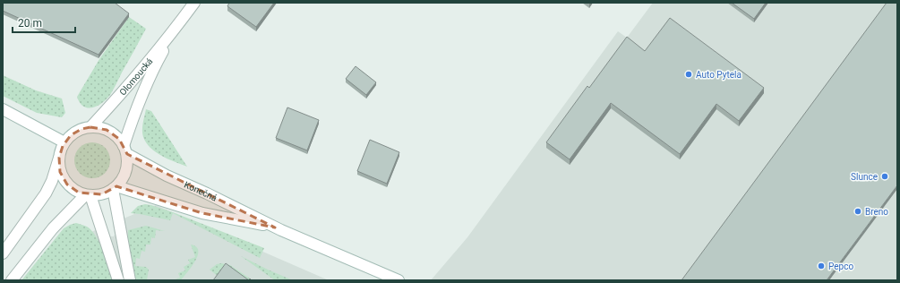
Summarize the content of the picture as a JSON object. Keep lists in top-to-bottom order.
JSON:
{
  "streets": {
    "main road": ["Olomoucká", "Konečná"]
  },
  "crossings": [
    ["Olomoucká", "Konečná"]
  ],
  "places": [
    "Auto Pytela",
    "Slunce",
    "Breno",
    "Pepco"
  ],
  "scale_bar": "20 m"
}
